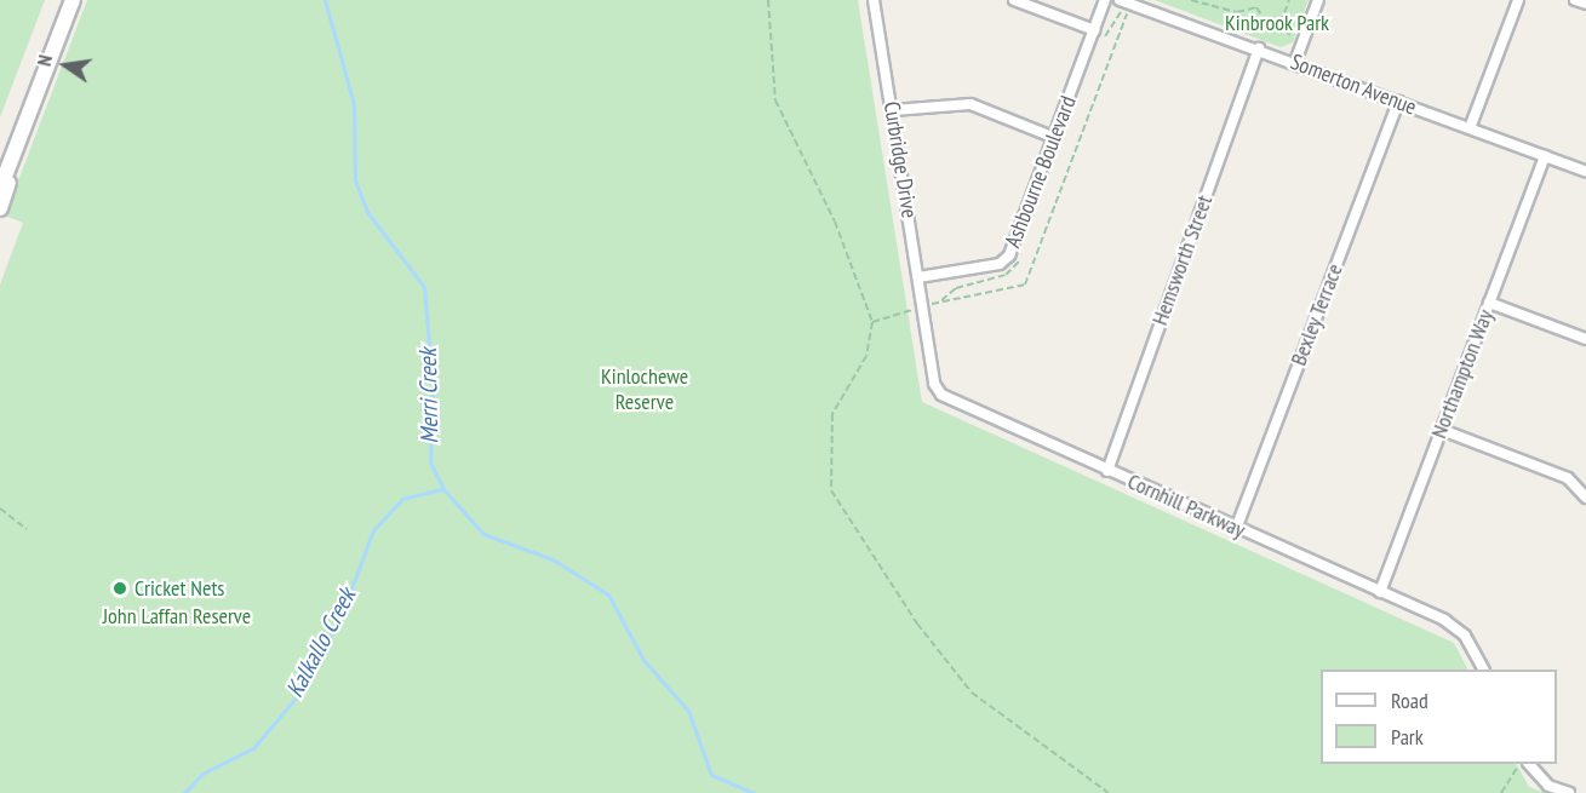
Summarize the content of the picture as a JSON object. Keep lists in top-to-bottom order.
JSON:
{
  "streets": {
    "street": [
      "Somerton Avenue",
      "Curbridge Drive",
      "Ashbourne Boulevard",
      "Hemsworth Street",
      "Bexley Terrace",
      "Northampton Way",
      "Cornhill Parkway"
    ]
  },
  "crossings": [
    ["Somerton Avenue", "Hemsworth Street"],
    ["Somerton Avenue", "Bexley Terrace"],
    ["Somerton Avenue", "Northampton Way"],
    ["Curbridge Drive", "Ashbourne Boulevard"],
    ["Curbridge Drive", "Cornhill Parkway"],
    ["Hemsworth Street", "Cornhill Parkway"],
    ["Bexley Terrace", "Cornhill Parkway"],
    ["Northampton Way", "Cornhill Parkway"]
  ],
  "water": ["Merri Creek", "Kalkallo Creek"],
  "parks": ["Kinbrook Park", "Kinlochewe Reserve", "John Laffan Reserve"],
  "places": ["Cricket Nets"],
  "legend": ["Road", "Park"],
  "north": "left"
}
